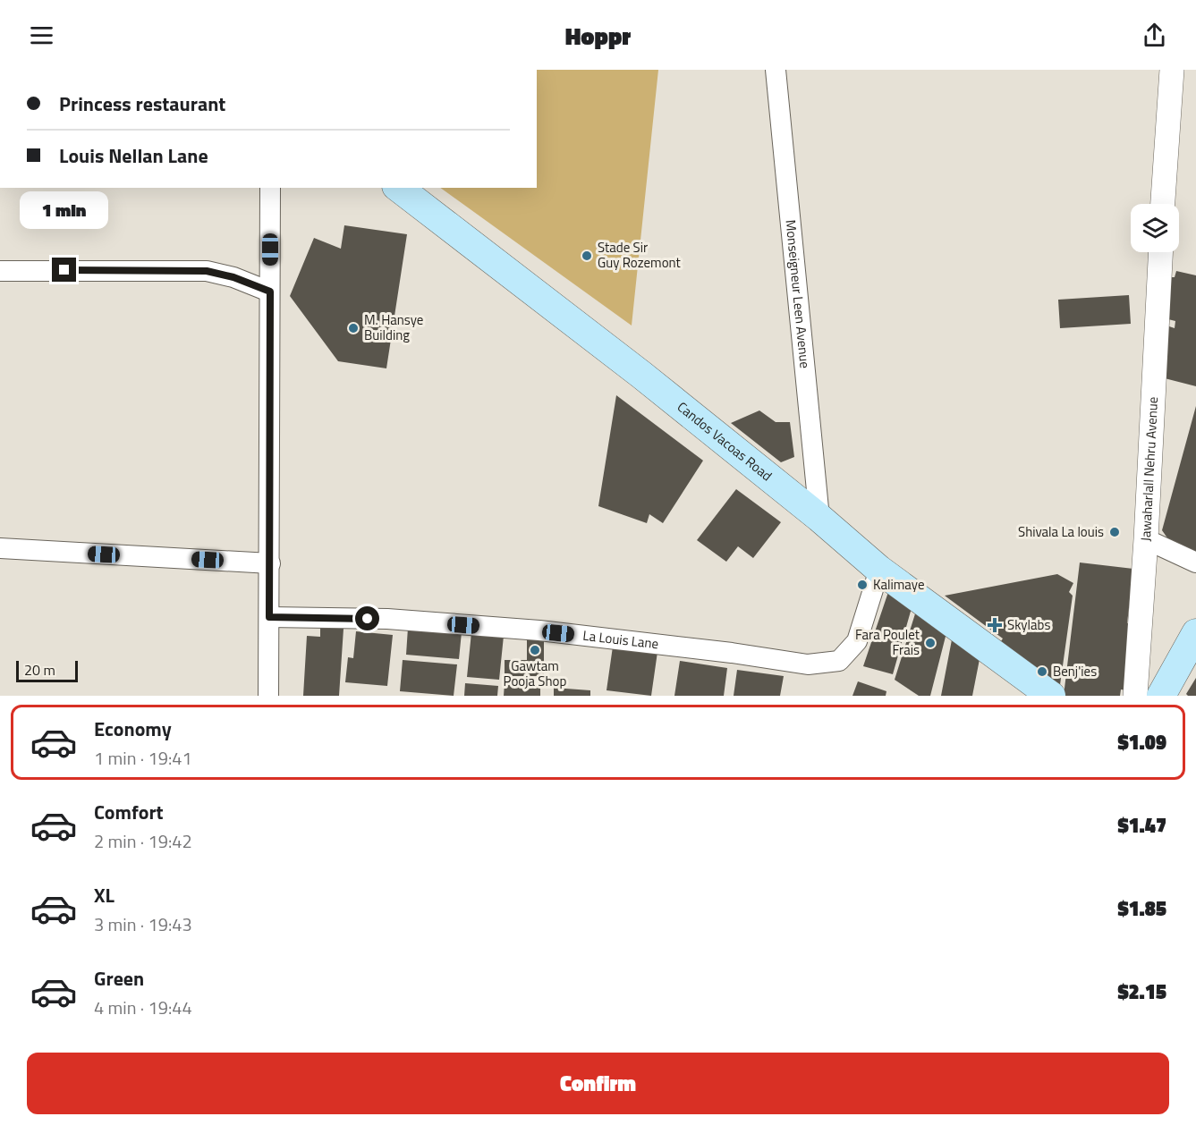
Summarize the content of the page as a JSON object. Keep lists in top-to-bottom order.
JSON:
{
  "streets": {
    "main road": ["Candos Vacoas Road"],
    "street": ["Monseigneur Leen Avenue", "Jawaharlall Nehru Avenue", "La Louis Lane"]
  },
  "crossings": [
    ["Monseigneur Leen Avenue", "Candos Vacoas Road"],
    ["Candos Vacoas Road", "La Louis Lane"]
  ],
  "places": {
    "other": [
      "Stade Sir Guy Rozemont",
      "M. Hansye Building",
      "Shivala La louis",
      "Kalimaye",
      "Fara Poulet Frais",
      "Gawtam Pooja Shop",
      "Benj'ies"
    ],
    "health": ["Skylabs"]
  },
  "scale_bar": "20 m",
  "page": {
    "header": "Hoppr",
    "banner": ["Princess restaurant", "Louis Nellan Lane"],
    "bubble": "1 min",
    "scale": "20 m",
    "list": [
      {
        "name": "Economy",
        "note": "1 min · 19:41",
        "value": "$1.09"
      },
      {
        "name": "Comfort",
        "note": "2 min · 19:42",
        "value": "$1.47"
      },
      {
        "name": "XL",
        "note": "3 min · 19:43",
        "value": "$1.85"
      },
      {
        "name": "Green",
        "note": "4 min · 19:44",
        "value": "$2.15"
      }
    ],
    "buttons": "Confirm"
  }
}
